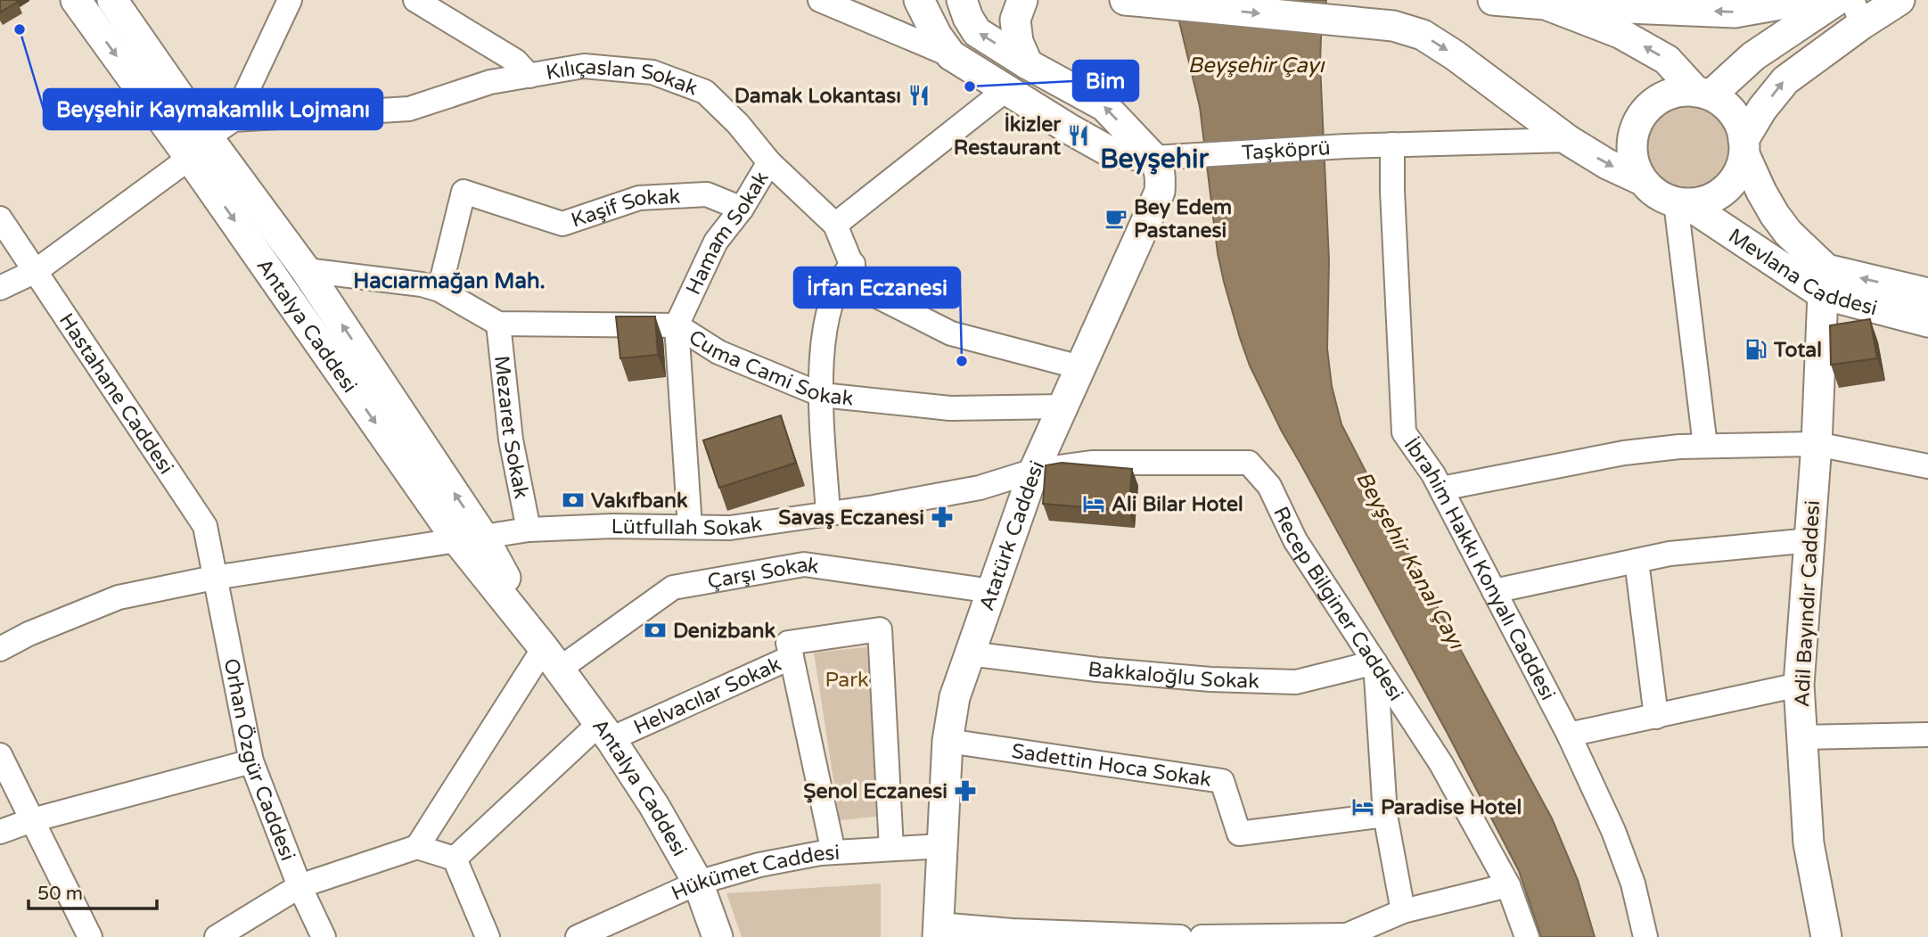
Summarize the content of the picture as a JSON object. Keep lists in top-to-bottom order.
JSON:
{
  "streets": {
    "main road": [
      "Mevlana Caddesi",
      "Antalya Caddesi",
      "Atatürk Caddesi",
      "Adil Bayındır Caddesi"
    ],
    "street": [
      "Kılıçaslan Sokak",
      "Taşköprü",
      "Kaşif Sokak",
      "Hamam Sokak",
      "Cuma Cami Sokak",
      "Hastahane Caddesi",
      "Mezaret Sokak",
      "Lütfullah Sokak",
      "İbrahim Hakkı Konyalı Caddesi",
      "Çarşı Sokak",
      "Recep Bilginer Caddesi",
      "Bakkaloğlu Sokak",
      "Helvacılar Sokak",
      "Orhan Özgür Caddesi",
      "Sadettin Hoca Sokak",
      "Hükümet Caddesi"
    ]
  },
  "crossings": [
    ["Kılıçaslan Sokak", "Hamam Sokak"],
    ["Kılıçaslan Sokak", "Atatürk Caddesi"],
    ["Taşköprü", "Atatürk Caddesi"],
    ["Taşköprü", "İbrahim Hakkı Konyalı Caddesi"],
    ["Kaşif Sokak", "Hamam Sokak"],
    ["Hamam Sokak", "Cuma Cami Sokak"],
    ["Hamam Sokak", "Lütfullah Sokak"],
    ["Mevlana Caddesi", "Adil Bayındır Caddesi"],
    ["Antalya Caddesi", "Lütfullah Sokak"],
    ["Antalya Caddesi", "Çarşı Sokak"],
    ["Antalya Caddesi", "Helvacılar Sokak"],
    ["Antalya Caddesi", "Hükümet Caddesi"],
    ["Cuma Cami Sokak", "Mezaret Sokak"],
    ["Cuma Cami Sokak", "Atatürk Caddesi"],
    ["Hastahane Caddesi", "Lütfullah Sokak"],
    ["Hastahane Caddesi", "Orhan Özgür Caddesi"],
    ["Mezaret Sokak", "Lütfullah Sokak"],
    ["Lütfullah Sokak", "Atatürk Caddesi"],
    ["Lütfullah Sokak", "Recep Bilginer Caddesi"],
    ["Lütfullah Sokak", "Orhan Özgür Caddesi"],
    ["Atatürk Caddesi", "Çarşı Sokak"],
    ["Atatürk Caddesi", "Recep Bilginer Caddesi"],
    ["Atatürk Caddesi", "Bakkaloğlu Sokak"],
    ["Atatürk Caddesi", "Sadettin Hoca Sokak"],
    ["Atatürk Caddesi", "Hükümet Caddesi"],
    ["Recep Bilginer Caddesi", "Bakkaloğlu Sokak"],
    ["Helvacılar Sokak", "Hükümet Caddesi"]
  ],
  "districts": ["Beyşehir", "Hacıarmağan Mah."],
  "water": ["Beyşehir Çayı", "Beyşehir Kanal Çayı"],
  "parks": ["Park"],
  "places": {
    "other": ["Beyşehir Kaymakamlık Lojmanı", "Bim", "İrfan Eczanesi"],
    "restaurant": ["Damak Lokantası", "İkizler Restaurant"],
    "cafe": ["Bey Edem Pastanesi"],
    "fuel station": ["Total"],
    "bank": ["Vakıfbank", "Denizbank"],
    "hotel": ["Ali Bilar Hotel", "Paradise Hotel"],
    "pharmacy": ["Savaş Eczanesi", "Şenol Eczanesi"]
  },
  "scale_bar": "50 m"
}
